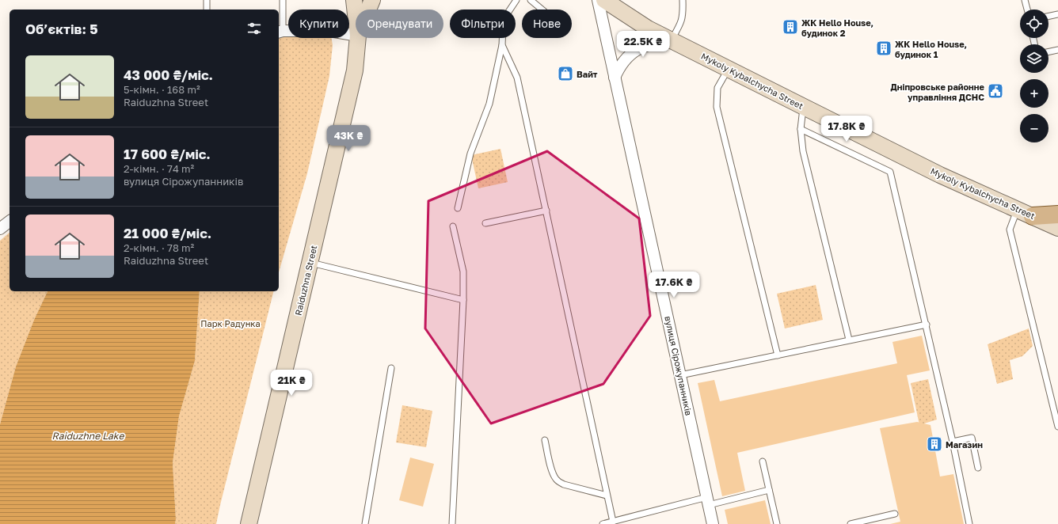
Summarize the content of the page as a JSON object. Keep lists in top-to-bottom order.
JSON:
{
  "streets": {
    "street": ["Mykoly Kybalchycha Street", "Raiduzhna Street", "вулиця Сірожупанників"]
  },
  "water": ["Raiduzhne Lake"],
  "parks": ["Парк Радунка"],
  "places": {
    "building": ["ЖК Hello House, будинок 2", "ЖК Hello House, будинок 1", "Магазин"],
    "shop": ["Вайт"],
    "public building": ["Дніпровське районне управління ДСНС"]
  },
  "page": {
    "map_buttons": ["+", "−"],
    "chip": [
      "Купити",
      "Орендувати",
      "Фільтри",
      "Нове"
    ],
    "heading": "Об’єктів: 5",
    "price": [
      "22.5K ₴",
      "17.8K ₴",
      "43K ₴",
      "17.6K ₴",
      "21K ₴"
    ],
    "list": [
      {
        "name": "43 000 ₴/міс.",
        "note": "5-кімн. · 168 m² · Raiduzhna Street"
      },
      {
        "name": "17 600 ₴/міс.",
        "note": "2-кімн. · 74 m² · вулиця Сірожупанників"
      },
      {
        "name": "21 000 ₴/міс.",
        "note": "2-кімн. · 78 m² · Raiduzhna Street"
      }
    ]
  }
}
